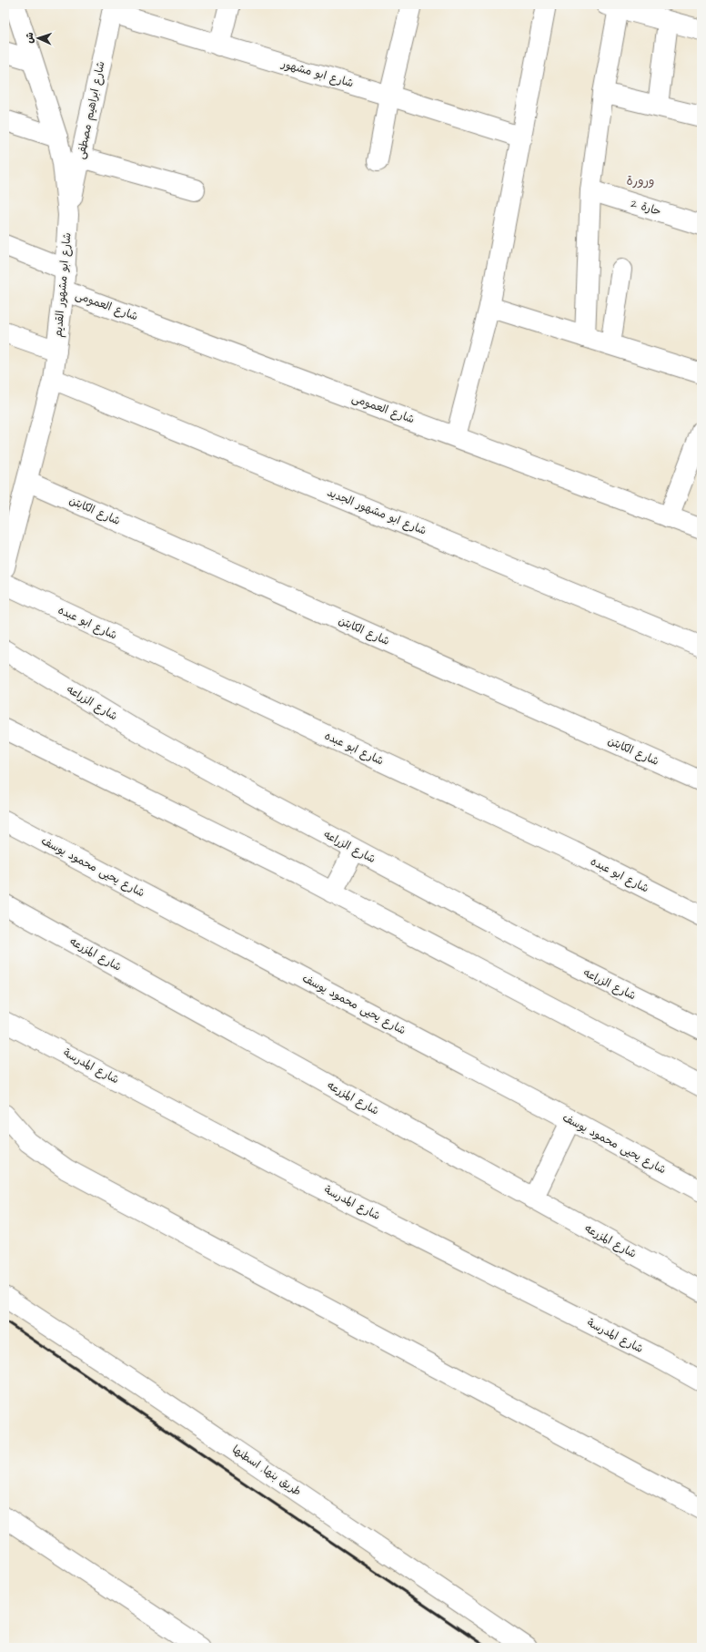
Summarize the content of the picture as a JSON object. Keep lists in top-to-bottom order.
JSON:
{
  "streets": {
    "street": [
      "شارع ابو مشهور",
      "شارع ابراهيم مصطفى",
      "حارة 2",
      "شارع ابو مشهور القديم",
      "شارع العمومى",
      "شارع الكابتن",
      "شارع ابو مشهور الجديد",
      "شارع ابو عبده",
      "شارع الزراعه",
      "شارع يحيى محمود يوسف",
      "شارع المزرعه",
      "شارع المدرسة",
      "طريق بنها, اسطنها"
    ]
  },
  "crossings": [
    ["شارع ابو مشهور", "شارع ابراهيم مصطفى"],
    ["شارع ابراهيم مصطفى", "شارع ابو مشهور القديم"],
    ["شارع ابو مشهور القديم", "شارع العمومى"],
    ["شارع ابو مشهور القديم", "شارع الكابتن"],
    ["شارع ابو مشهور القديم", "شارع ابو مشهور الجديد"]
  ],
  "districts": ["ورورة"],
  "north": "left"
}
